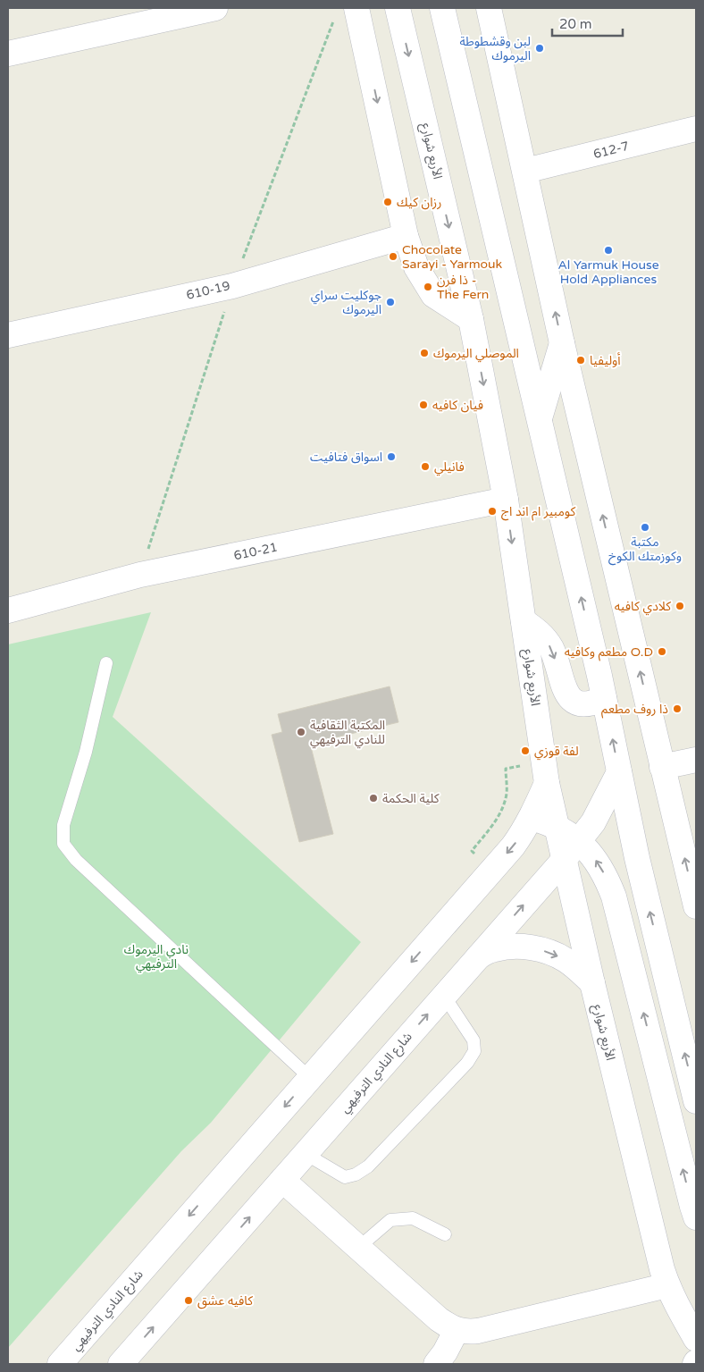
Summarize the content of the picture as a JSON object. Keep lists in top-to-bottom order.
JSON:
{
  "streets": {
    "street": [
      "612-7",
      "الأربع شوارع",
      "610-19",
      "610-21",
      "شارع النادي الترفيهي"
    ]
  },
  "crossings": [
    ["الأربع شوارع", "610-21"],
    ["الأربع شوارع", "شارع النادي الترفيهي"]
  ],
  "parks": ["نادي اليرموك الترفيهي"],
  "places": [
    "لبن وقشطوطة اليرموك",
    "رزان كيك",
    "Al Yarmuk House Hold Appliances",
    "Chocolate Sarayi - Yarmouk",
    "ذا فرن - The Fern",
    "جوكليت سراي اليرموك",
    "الموصلي اليرموك",
    "أوليفيا",
    "فيان كافيه",
    "اسواق فتافيت",
    "فانيلي",
    "كومبير ام اند اج",
    "مكتبة وكوزمتك الكوخ",
    "كلادي كافيه",
    "مطعم وكافيه O.D",
    "ذا روف مطعم",
    "المكتبة الثقافية للنادي الترفيهي",
    "لفة قوزي",
    "كلية الحكمة",
    "كافيه عشق"
  ],
  "scale_bar": "20 m"
}
